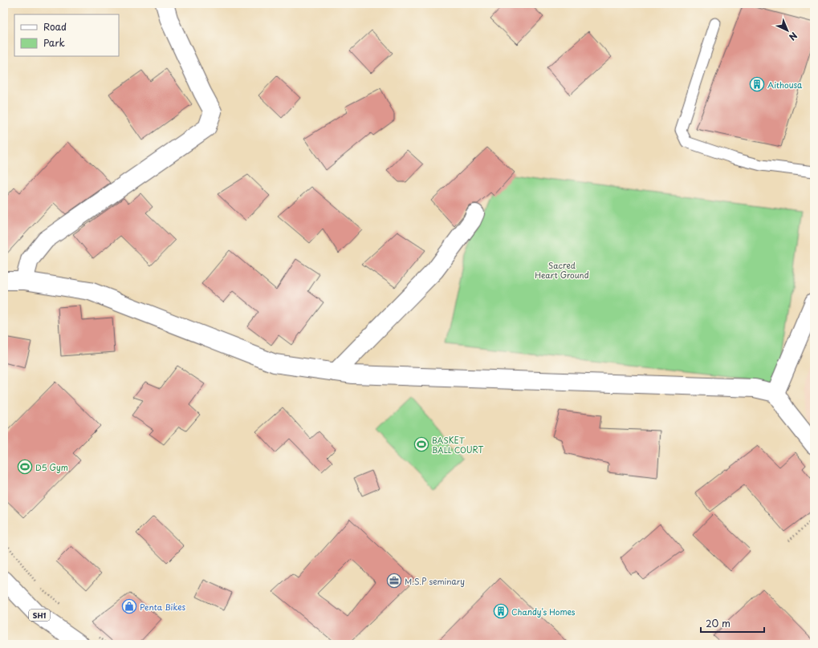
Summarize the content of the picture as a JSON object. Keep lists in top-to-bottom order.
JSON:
{
  "streets": {
    "street": ["SH1"]
  },
  "parks": ["Sacred Heart Ground"],
  "places": {
    "building": ["Aithousa", "Chandy's Homes"],
    "sports": ["BASKET BALL COURT", "D5 Gym"],
    "office": ["M.S.P seminary"],
    "shop": ["Penta Bikes"]
  },
  "legend": ["Road", "Park"],
  "scale_bar": "20 m",
  "north": "bottom right"
}
